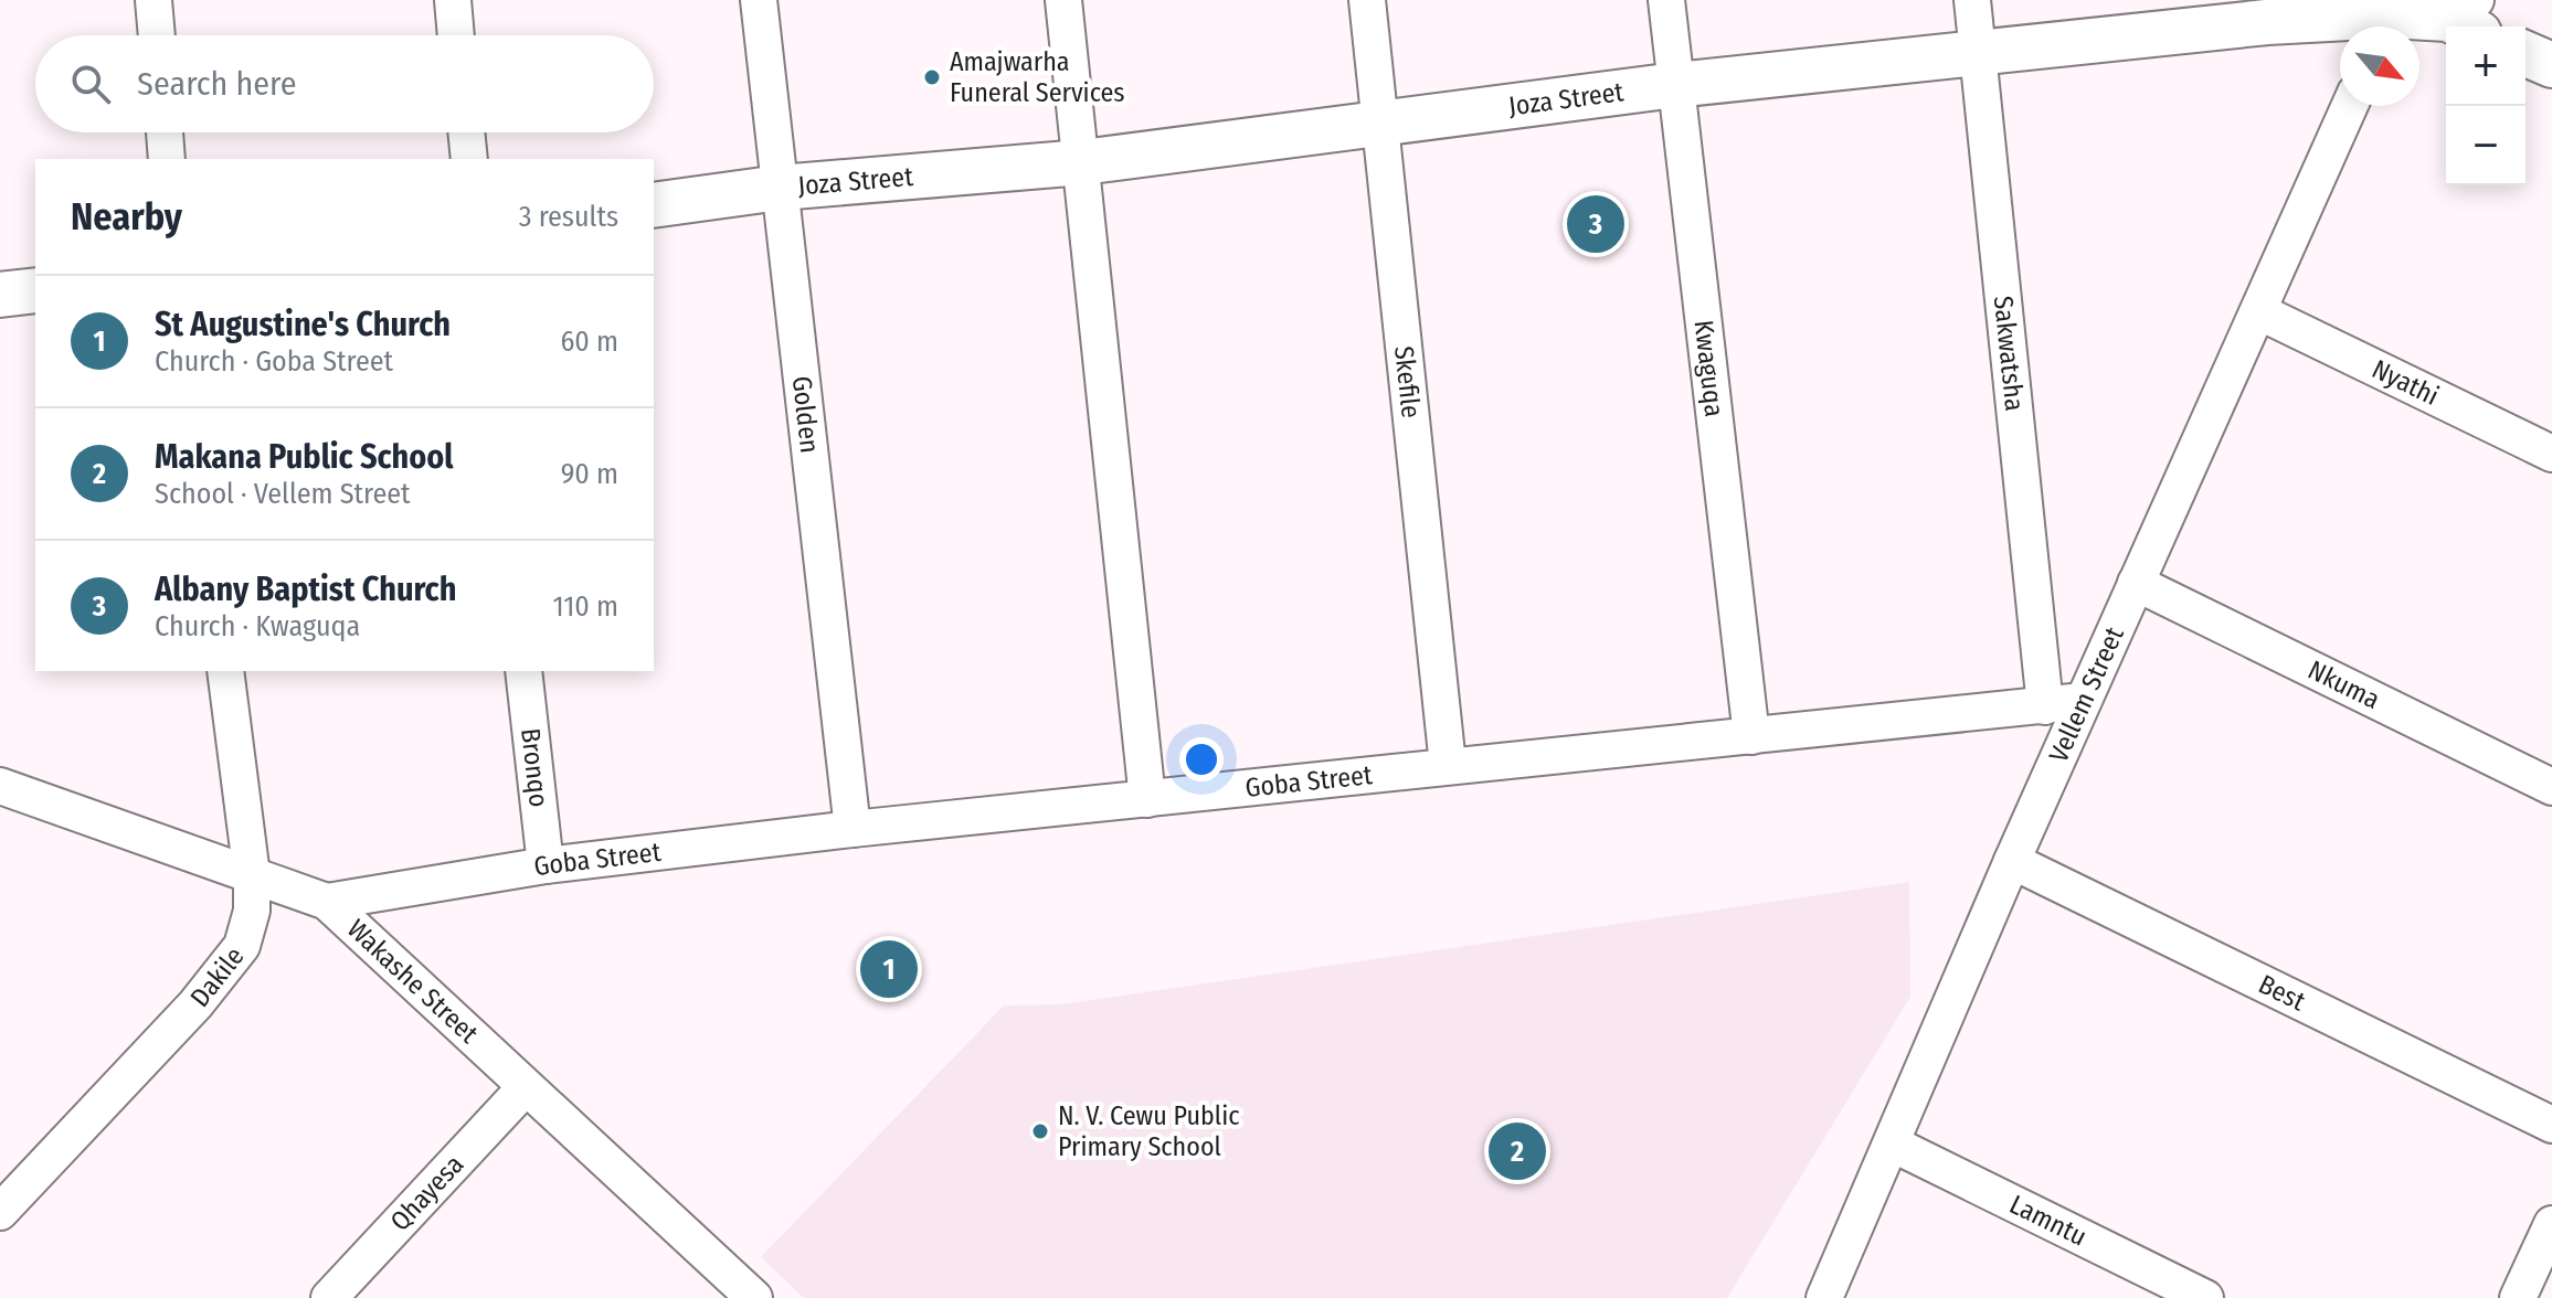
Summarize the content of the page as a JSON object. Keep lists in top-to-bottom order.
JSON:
{
  "streets": {
    "street": [
      "Joza Street",
      "Sakwatsha",
      "Kwaguqa",
      "Skefile",
      "Nyathi",
      "Golden",
      "Nkuma",
      "Vellem Street",
      "Bronqo",
      "Goba Street",
      "Dakile",
      "Wakashe Street",
      "Best",
      "Qhayesa",
      "Lamntu"
    ]
  },
  "crossings": [
    ["Joza Street", "Sakwatsha"],
    ["Joza Street", "Kwaguqa"],
    ["Joza Street", "Skefile"],
    ["Joza Street", "Golden"],
    ["Sakwatsha", "Goba Street"],
    ["Kwaguqa", "Goba Street"],
    ["Skefile", "Goba Street"],
    ["Nyathi", "Vellem Street"],
    ["Golden", "Goba Street"],
    ["Nkuma", "Vellem Street"],
    ["Vellem Street", "Goba Street"],
    ["Vellem Street", "Best"],
    ["Vellem Street", "Lamntu"],
    ["Bronqo", "Goba Street"],
    ["Goba Street", "Wakashe Street"],
    ["Dakile", "Wakashe Street"],
    ["Wakashe Street", "Qhayesa"]
  ],
  "places": ["Amajwarha Funeral Services", "N. V. Cewu Public Primary School"],
  "north": "bottom right",
  "page": {
    "map_buttons": ["+", "−"],
    "search": "Search here",
    "heading": ["Nearby", "3 results"],
    "pins": ["3", "1", "2"],
    "list": [
      {
        "mark": "1",
        "name": "St Augustine's Church",
        "note": "Church · Goba Street",
        "value": "60 m"
      },
      {
        "mark": "2",
        "name": "Makana Public School",
        "note": "School · Vellem Street",
        "value": "90 m"
      },
      {
        "mark": "3",
        "name": "Albany Baptist Church",
        "note": "Church · Kwaguqa",
        "value": "110 m"
      }
    ]
  }
}
